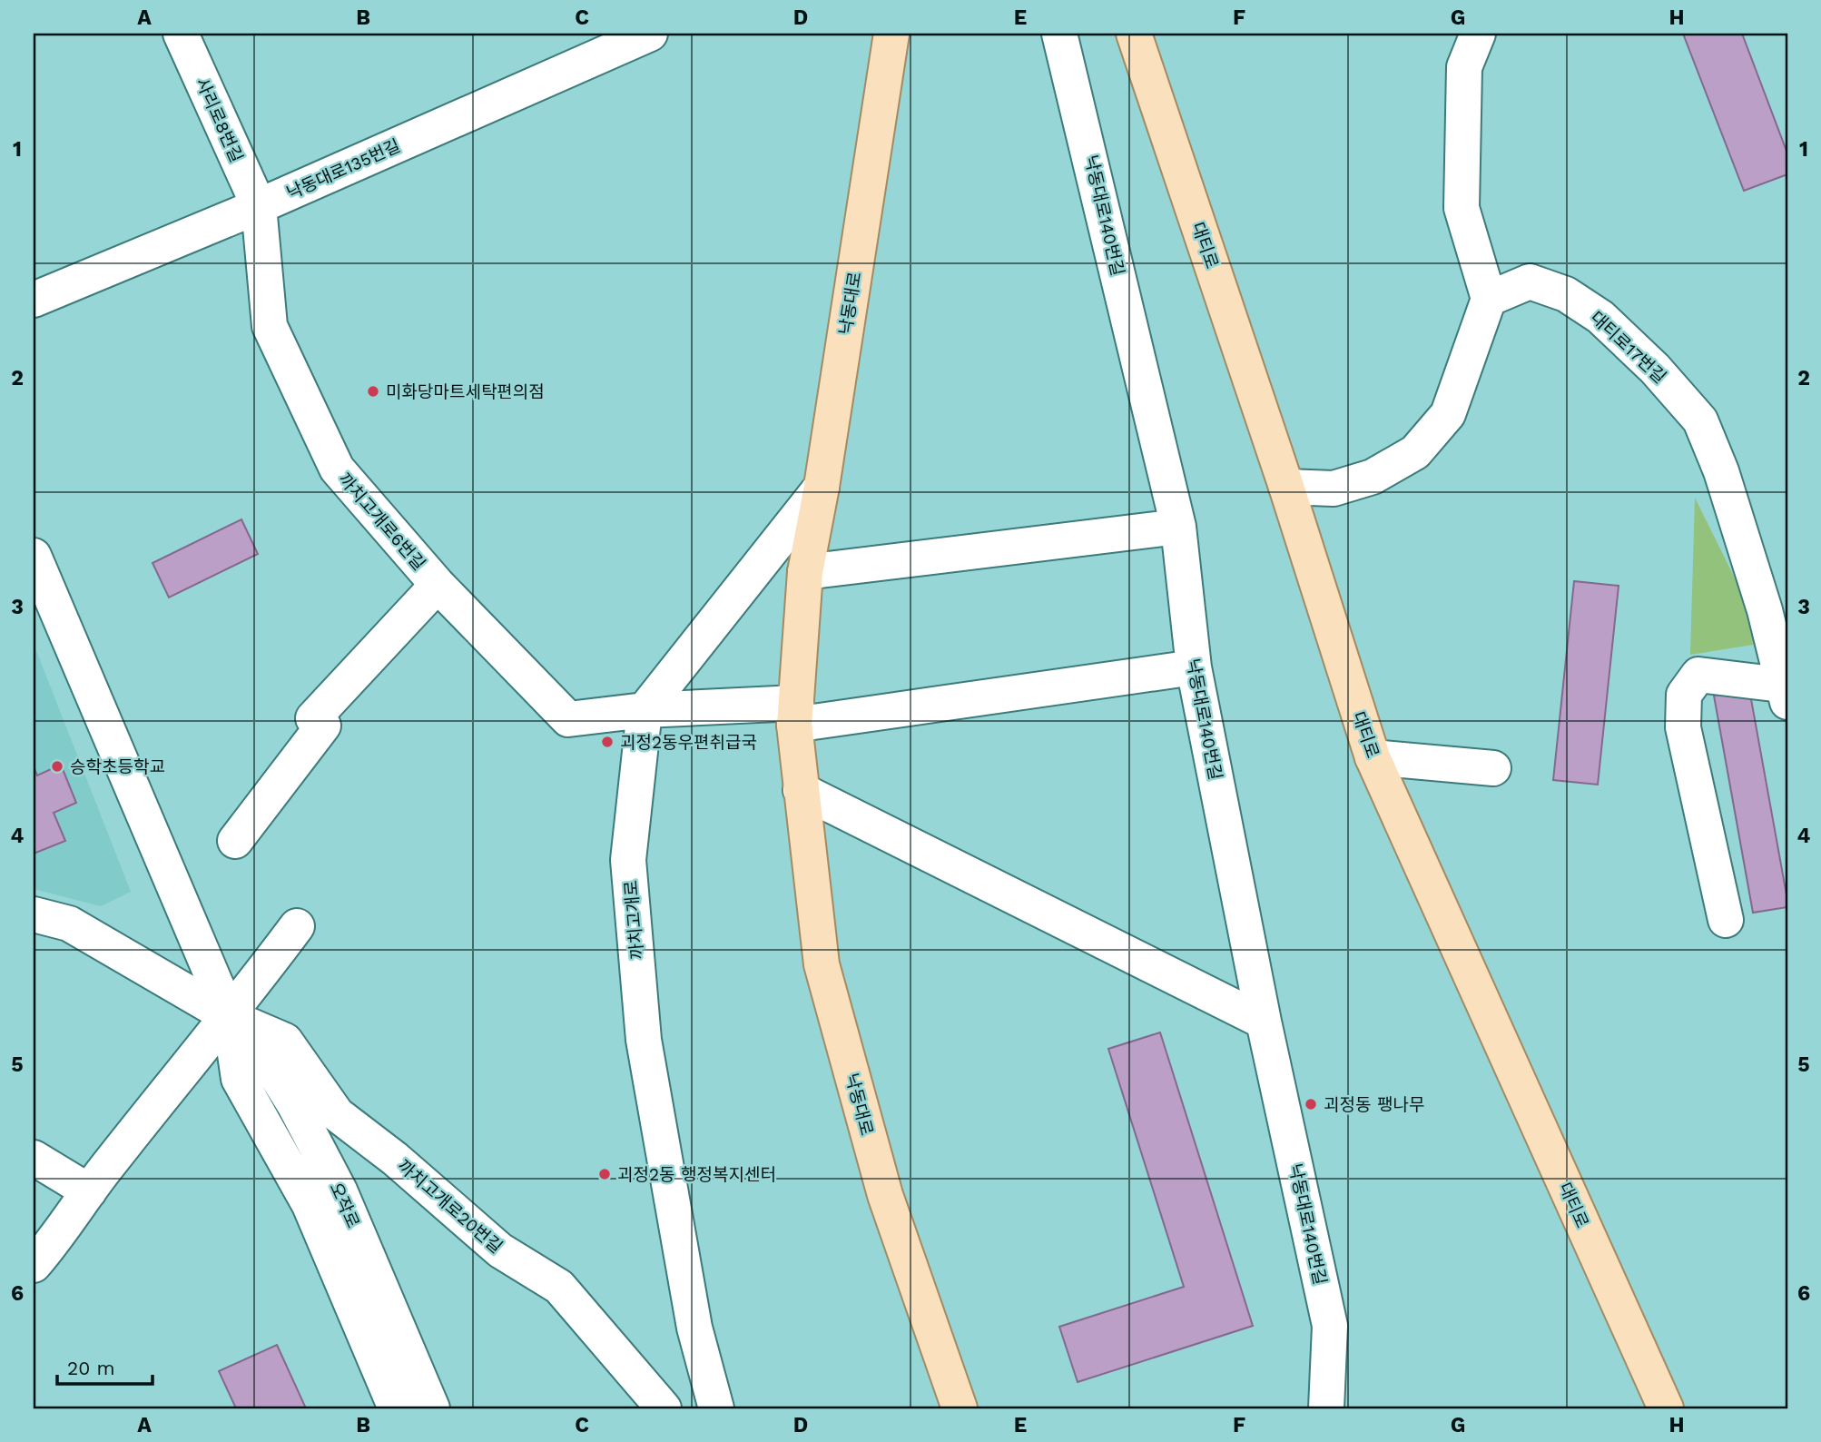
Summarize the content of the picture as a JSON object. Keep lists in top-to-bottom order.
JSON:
{
  "streets": {
    "main road": ["대티로", "낙동대로"],
    "street": [
      "사리로8번길",
      "낙동대로135번길",
      "낙동대로140번길",
      "대티로17번길",
      "까치고개로6번길",
      "까치고개로",
      "오작로",
      "까치고개로20번길"
    ]
  },
  "crossings": [
    ["사리로8번길", "낙동대로135번길"],
    ["사리로8번길", "까치고개로6번길"],
    ["낙동대로135번길", "까치고개로6번길"],
    ["까치고개로6번길", "까치고개로"],
    ["오작로", "까치고개로20번길"]
  ],
  "places": [
    "미화당마트세탁편의점",
    "괴정2동우편취급국",
    "승학초등학교",
    "괴정동 팽나무",
    "괴정2동 행정복지센터"
  ],
  "scale_bar": "20 m",
  "grid": {
    "columns": [
      "A",
      "B",
      "C",
      "D",
      "E",
      "F",
      "G",
      "H"
    ],
    "rows": [
      "1",
      "2",
      "3",
      "4",
      "5",
      "6"
    ]
  }
}
